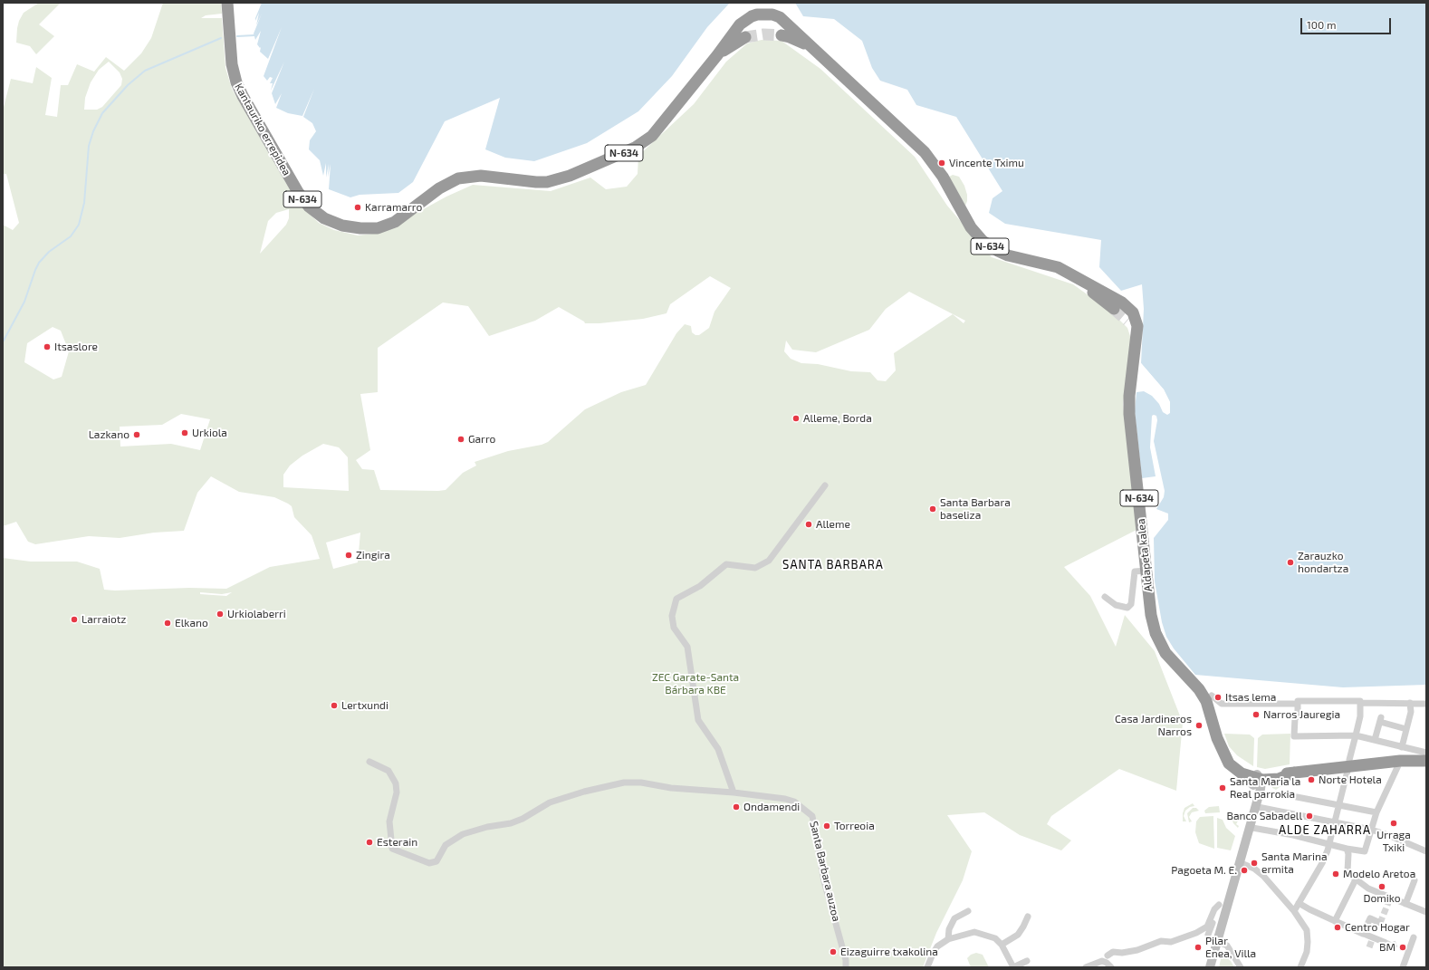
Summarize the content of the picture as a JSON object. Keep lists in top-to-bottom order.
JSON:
{
  "streets": {
    "highway": ["Kantauriko errepidea", "N-634", "Aldapeta kalea"],
    "street": ["Santa Barbara auzoa"]
  },
  "crossings": [
    ["Kantauriko errepidea", "N-634"],
    ["N-634", "Aldapeta kalea"]
  ],
  "districts": ["SANTA BARBARA", "ALDE ZAHARRA"],
  "parks": ["ZEC Garate-Santa Bárbara KBE"],
  "places": [
    "Vincente Tximu",
    "Karramarro",
    "Itsaslore",
    "Alleme, Borda",
    "Urkiola",
    "Lazkano",
    "Garro",
    "Santa Barbara baseliza",
    "Alleme",
    "Zingira",
    "Zarauzko hondartza",
    "Urkiolaberri",
    "Larraiotz",
    "Elkano",
    "Itsas lema",
    "Lertxundi",
    "Narros Jauregia",
    "Casa Jardineros Narros",
    "Norte Hotela",
    "Santa Maria la Real parrokia",
    "Ondamendi",
    "Banco Sabadell",
    "Urraga Txiki",
    "Torreoia",
    "Esterain",
    "Santa Marina ermita",
    "Pagoeta M. E.",
    "Modelo Aretoa",
    "Domiko",
    "Centro Hogar",
    "Pilar Enea, Villa",
    "BM",
    "Eizaguirre txakolina"
  ],
  "scale_bar": "100 m"
}
